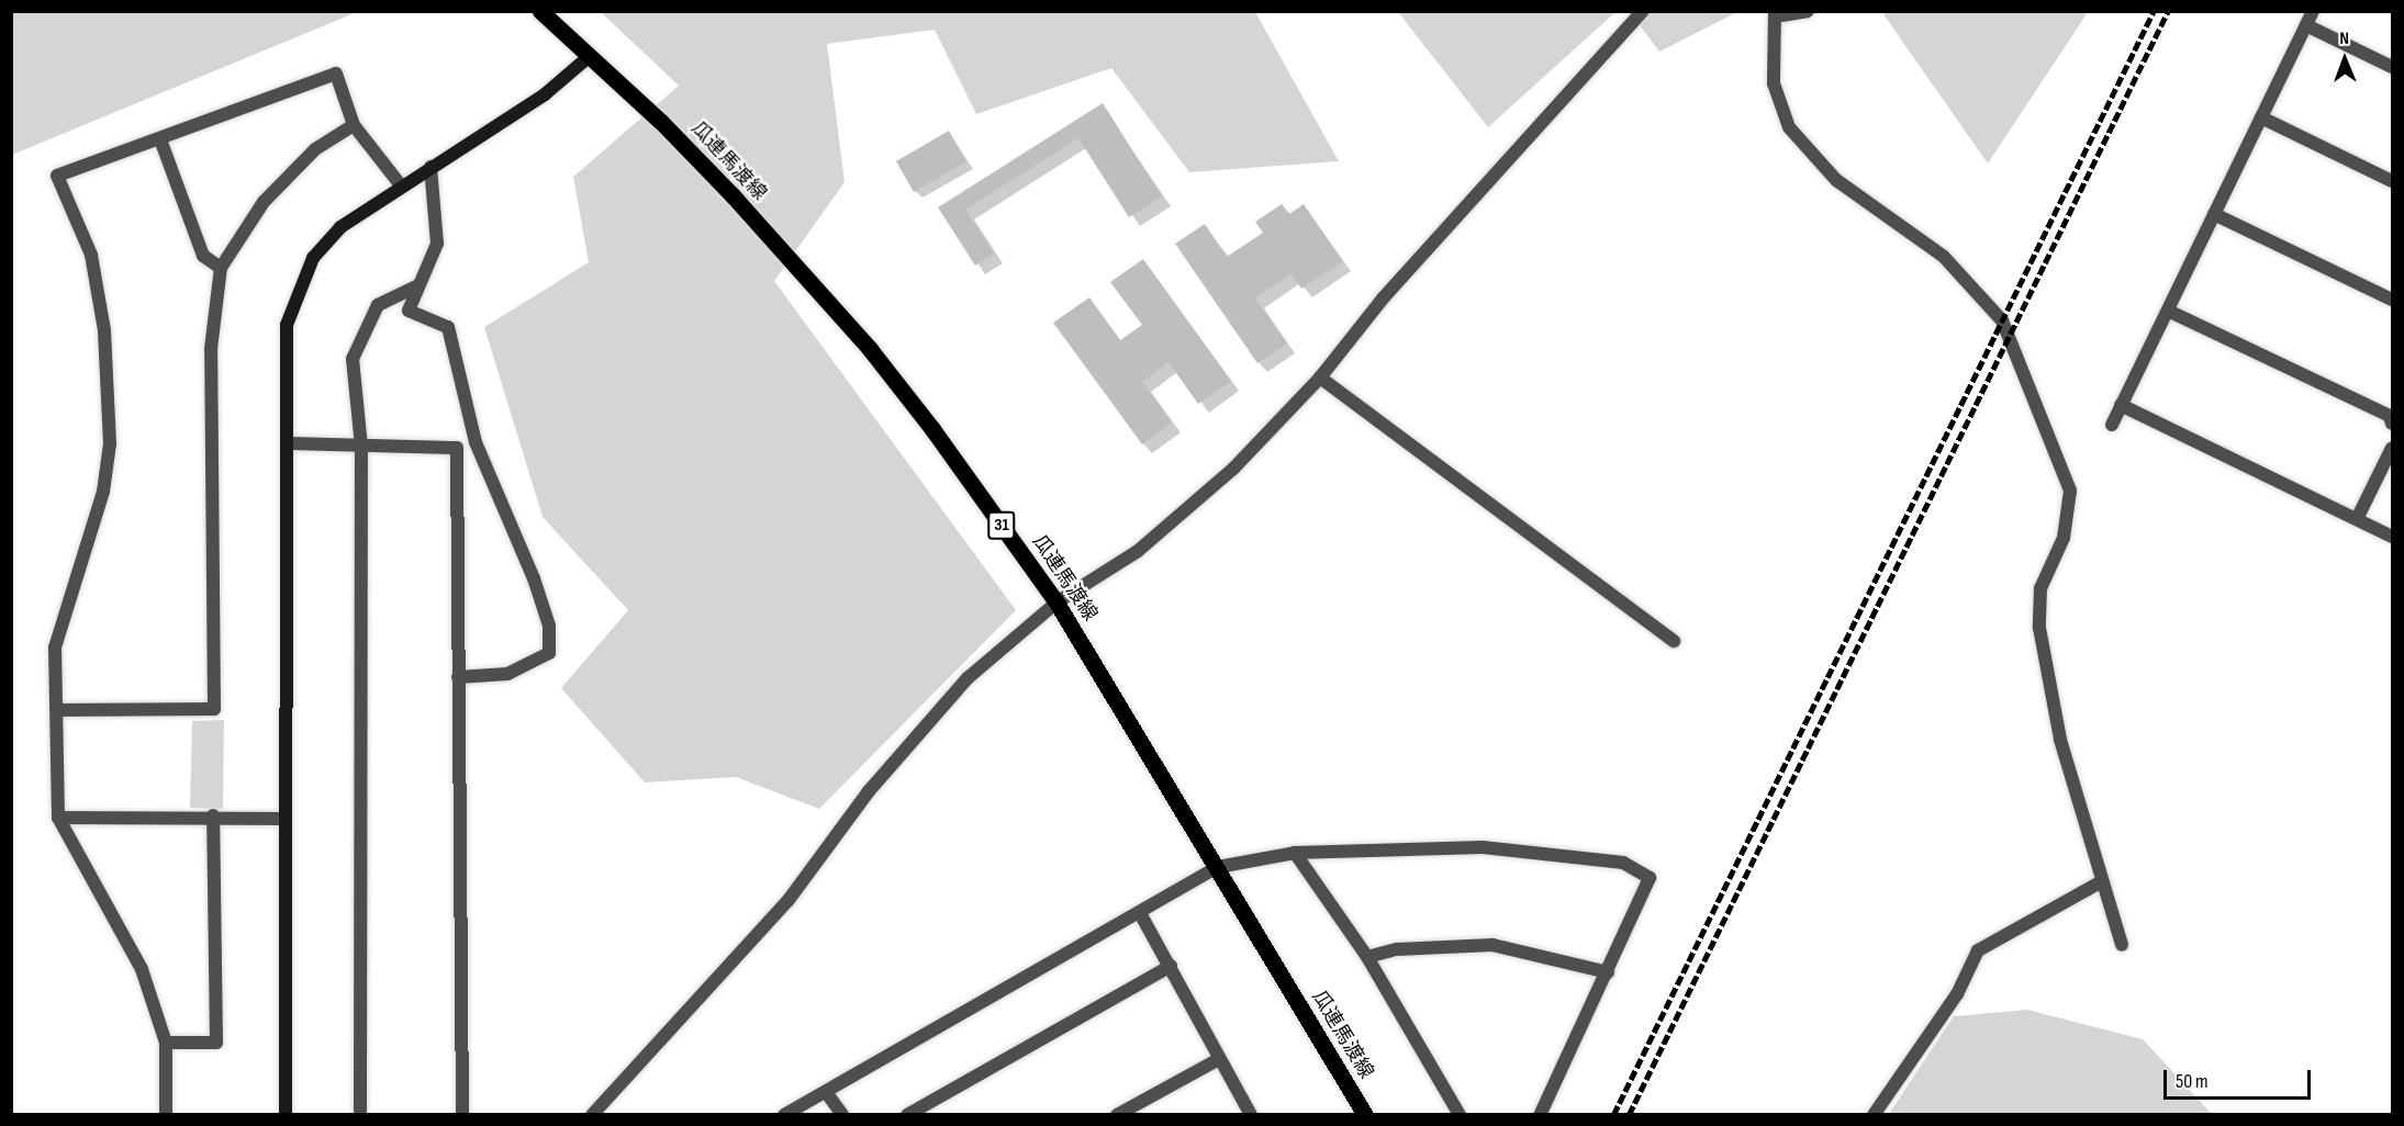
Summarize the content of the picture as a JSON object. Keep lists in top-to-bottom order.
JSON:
{
  "streets": {
    "main road": ["瓜連馬渡線", "31"]
  },
  "scale_bar": "50 m",
  "north": "top"
}
